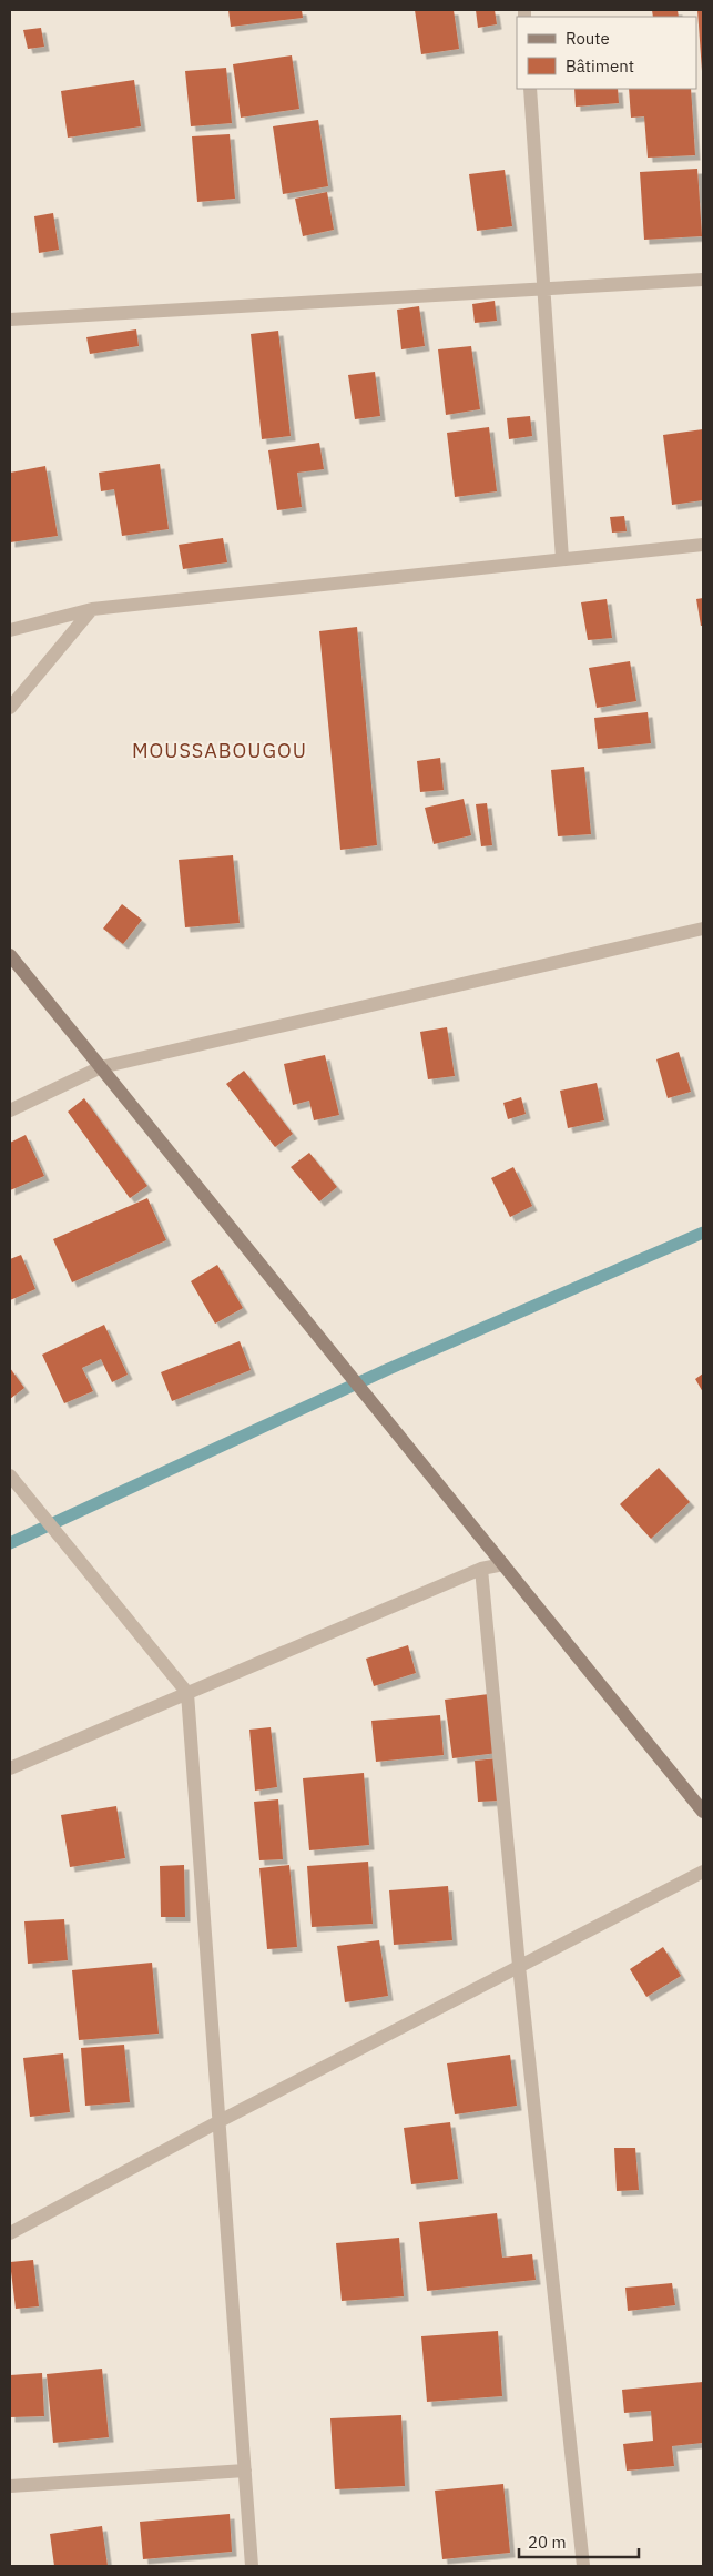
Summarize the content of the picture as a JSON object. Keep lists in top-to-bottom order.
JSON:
{
  "districts": ["MOUSSABOUGOU"],
  "legend": ["Route", "Bâtiment"],
  "scale_bar": "20 m"
}
